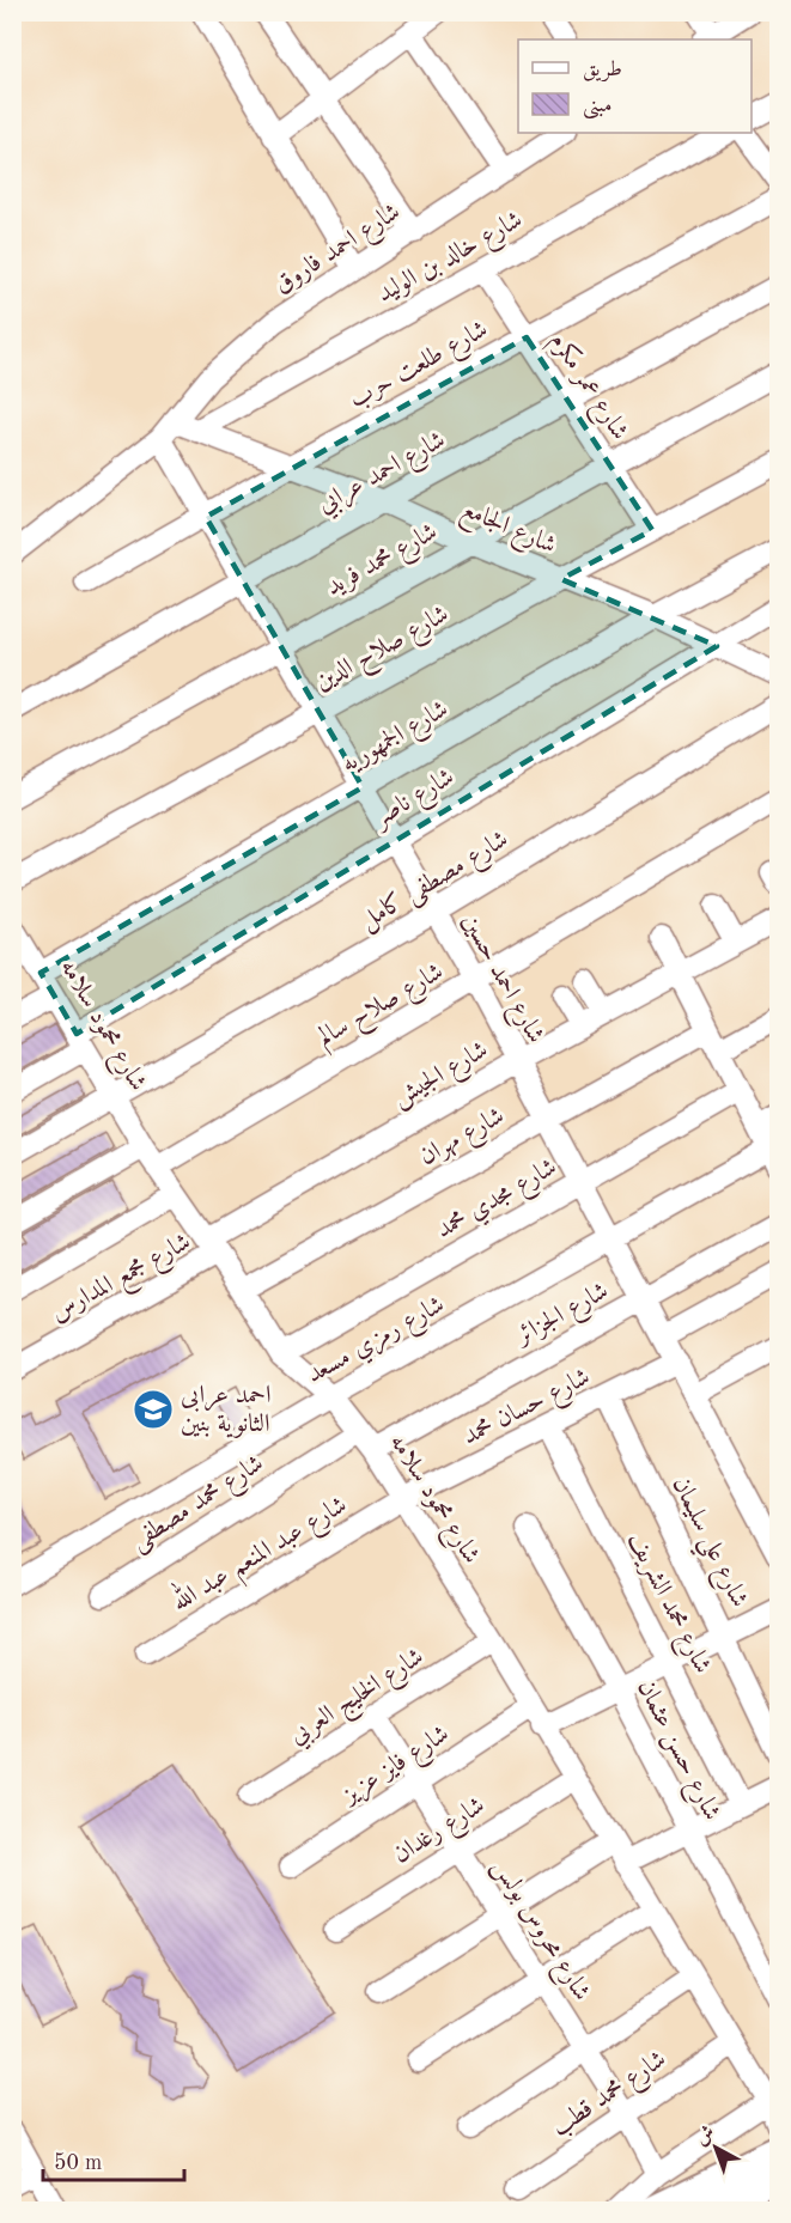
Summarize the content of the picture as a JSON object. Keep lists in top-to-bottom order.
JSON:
{
  "streets": {
    "street": [
      "شارع احمد فاروق",
      "شارع خالد بن الوليد",
      "شارع طلعت حرب",
      "شارع عمر مكرم",
      "شارع احمد عرابي",
      "شارع الجامع",
      "شارع محمد فريد",
      "شارع صلاح الدين",
      "شارع الجمهوريه",
      "شارع ناصر",
      "شارع مصطفى كامل",
      "شارع احمد حسين",
      "شارع صلاح سالم",
      "شارع محمود سلامه",
      "شارع الجيش",
      "شارع مهران",
      "شارع مجدي محمد",
      "شارع مجمع المدارس",
      "شارع الجزائر",
      "شارع رمزي مسعد",
      "شارع حسان محمد",
      "شارع محمد مصطفى",
      "شارع علي سليمان",
      "شارع عبد المنعم عبد الله",
      "شارع محمد الشريف",
      "شارع الخليج العربي",
      "شارع حسن عثمان",
      "شارع فايز عزيز",
      "شارع رغدان",
      "شارع محروس بولس",
      "شارع محمد قطب"
    ]
  },
  "crossings": [
    ["شارع احمد فاروق", "شارع الجامع"],
    ["شارع احمد فاروق", "شارع احمد حسين"],
    ["شارع خالد بن الوليد", "شارع عمر مكرم"],
    ["شارع خالد بن الوليد", "شارع الجامع"],
    ["شارع طلعت حرب", "شارع عمر مكرم"],
    ["شارع طلعت حرب", "شارع الجامع"],
    ["شارع طلعت حرب", "شارع احمد حسين"],
    ["شارع عمر مكرم", "شارع احمد عرابي"],
    ["شارع عمر مكرم", "شارع محمد فريد"],
    ["شارع عمر مكرم", "شارع صلاح الدين"],
    ["شارع احمد عرابي", "شارع الجامع"],
    ["شارع احمد عرابي", "شارع احمد حسين"],
    ["شارع الجامع", "شارع محمد فريد"],
    ["شارع الجامع", "شارع صلاح الدين"],
    ["شارع الجامع", "شارع الجمهوريه"],
    ["شارع الجامع", "شارع ناصر"],
    ["شارع الجامع", "شارع احمد حسين"],
    ["شارع محمد فريد", "شارع احمد حسين"],
    ["شارع صلاح الدين", "شارع احمد حسين"],
    ["شارع الجمهوريه", "شارع احمد حسين"],
    ["شارع الجمهوريه", "شارع محمود سلامه"],
    ["شارع ناصر", "شارع احمد حسين"],
    ["شارع ناصر", "شارع محمود سلامه"],
    ["شارع مصطفى كامل", "شارع احمد حسين"],
    ["شارع مصطفى كامل", "شارع محمود سلامه"],
    ["شارع احمد حسين", "شارع صلاح سالم"],
    ["شارع احمد حسين", "شارع الجيش"],
    ["شارع احمد حسين", "شارع مهران"],
    ["شارع احمد حسين", "شارع مجدي محمد"],
    ["شارع احمد حسين", "شارع الجزائر"],
    ["شارع احمد حسين", "شارع رمزي مسعد"],
    ["شارع احمد حسين", "شارع حسان محمد"],
    ["شارع صلاح سالم", "شارع محمود سلامه"],
    ["شارع محمود سلامه", "شارع الجيش"],
    ["شارع محمود سلامه", "شارع مهران"],
    ["شارع محمود سلامه", "شارع مجدي محمد"],
    ["شارع محمود سلامه", "شارع مجمع المدارس"],
    ["شارع محمود سلامه", "شارع الجزائر"],
    ["شارع محمود سلامه", "شارع رمزي مسعد"],
    ["شارع محمود سلامه", "شارع حسان محمد"],
    ["شارع محمود سلامه", "شارع محمد مصطفى"],
    ["شارع محمود سلامه", "شارع عبد المنعم عبد الله"],
    ["شارع محمود سلامه", "شارع الخليج العربي"],
    ["شارع محمود سلامه", "شارع فايز عزيز"],
    ["شارع محمود سلامه", "شارع رغدان"],
    ["شارع محمود سلامه", "شارع محمد قطب"],
    ["شارع الجيش", "شارع مجمع المدارس"],
    ["شارع حسان محمد", "شارع علي سليمان"],
    ["شارع حسان محمد", "شارع عبد المنعم عبد الله"],
    ["شارع حسان محمد", "شارع محمد الشريف"],
    ["شارع الخليج العربي", "شارع محروس بولس"],
    ["شارع فايز عزيز", "شارع محروس بولس"],
    ["شارع رغدان", "شارع محروس بولس"],
    ["شارع محروس بولس", "شارع محمد قطب"]
  ],
  "places": {
    "school or university": ["احمد عرابى الثانوية بنين"]
  },
  "legend": ["طريق", "مبنى"],
  "scale_bar": "50 m",
  "north": "top left"
}
